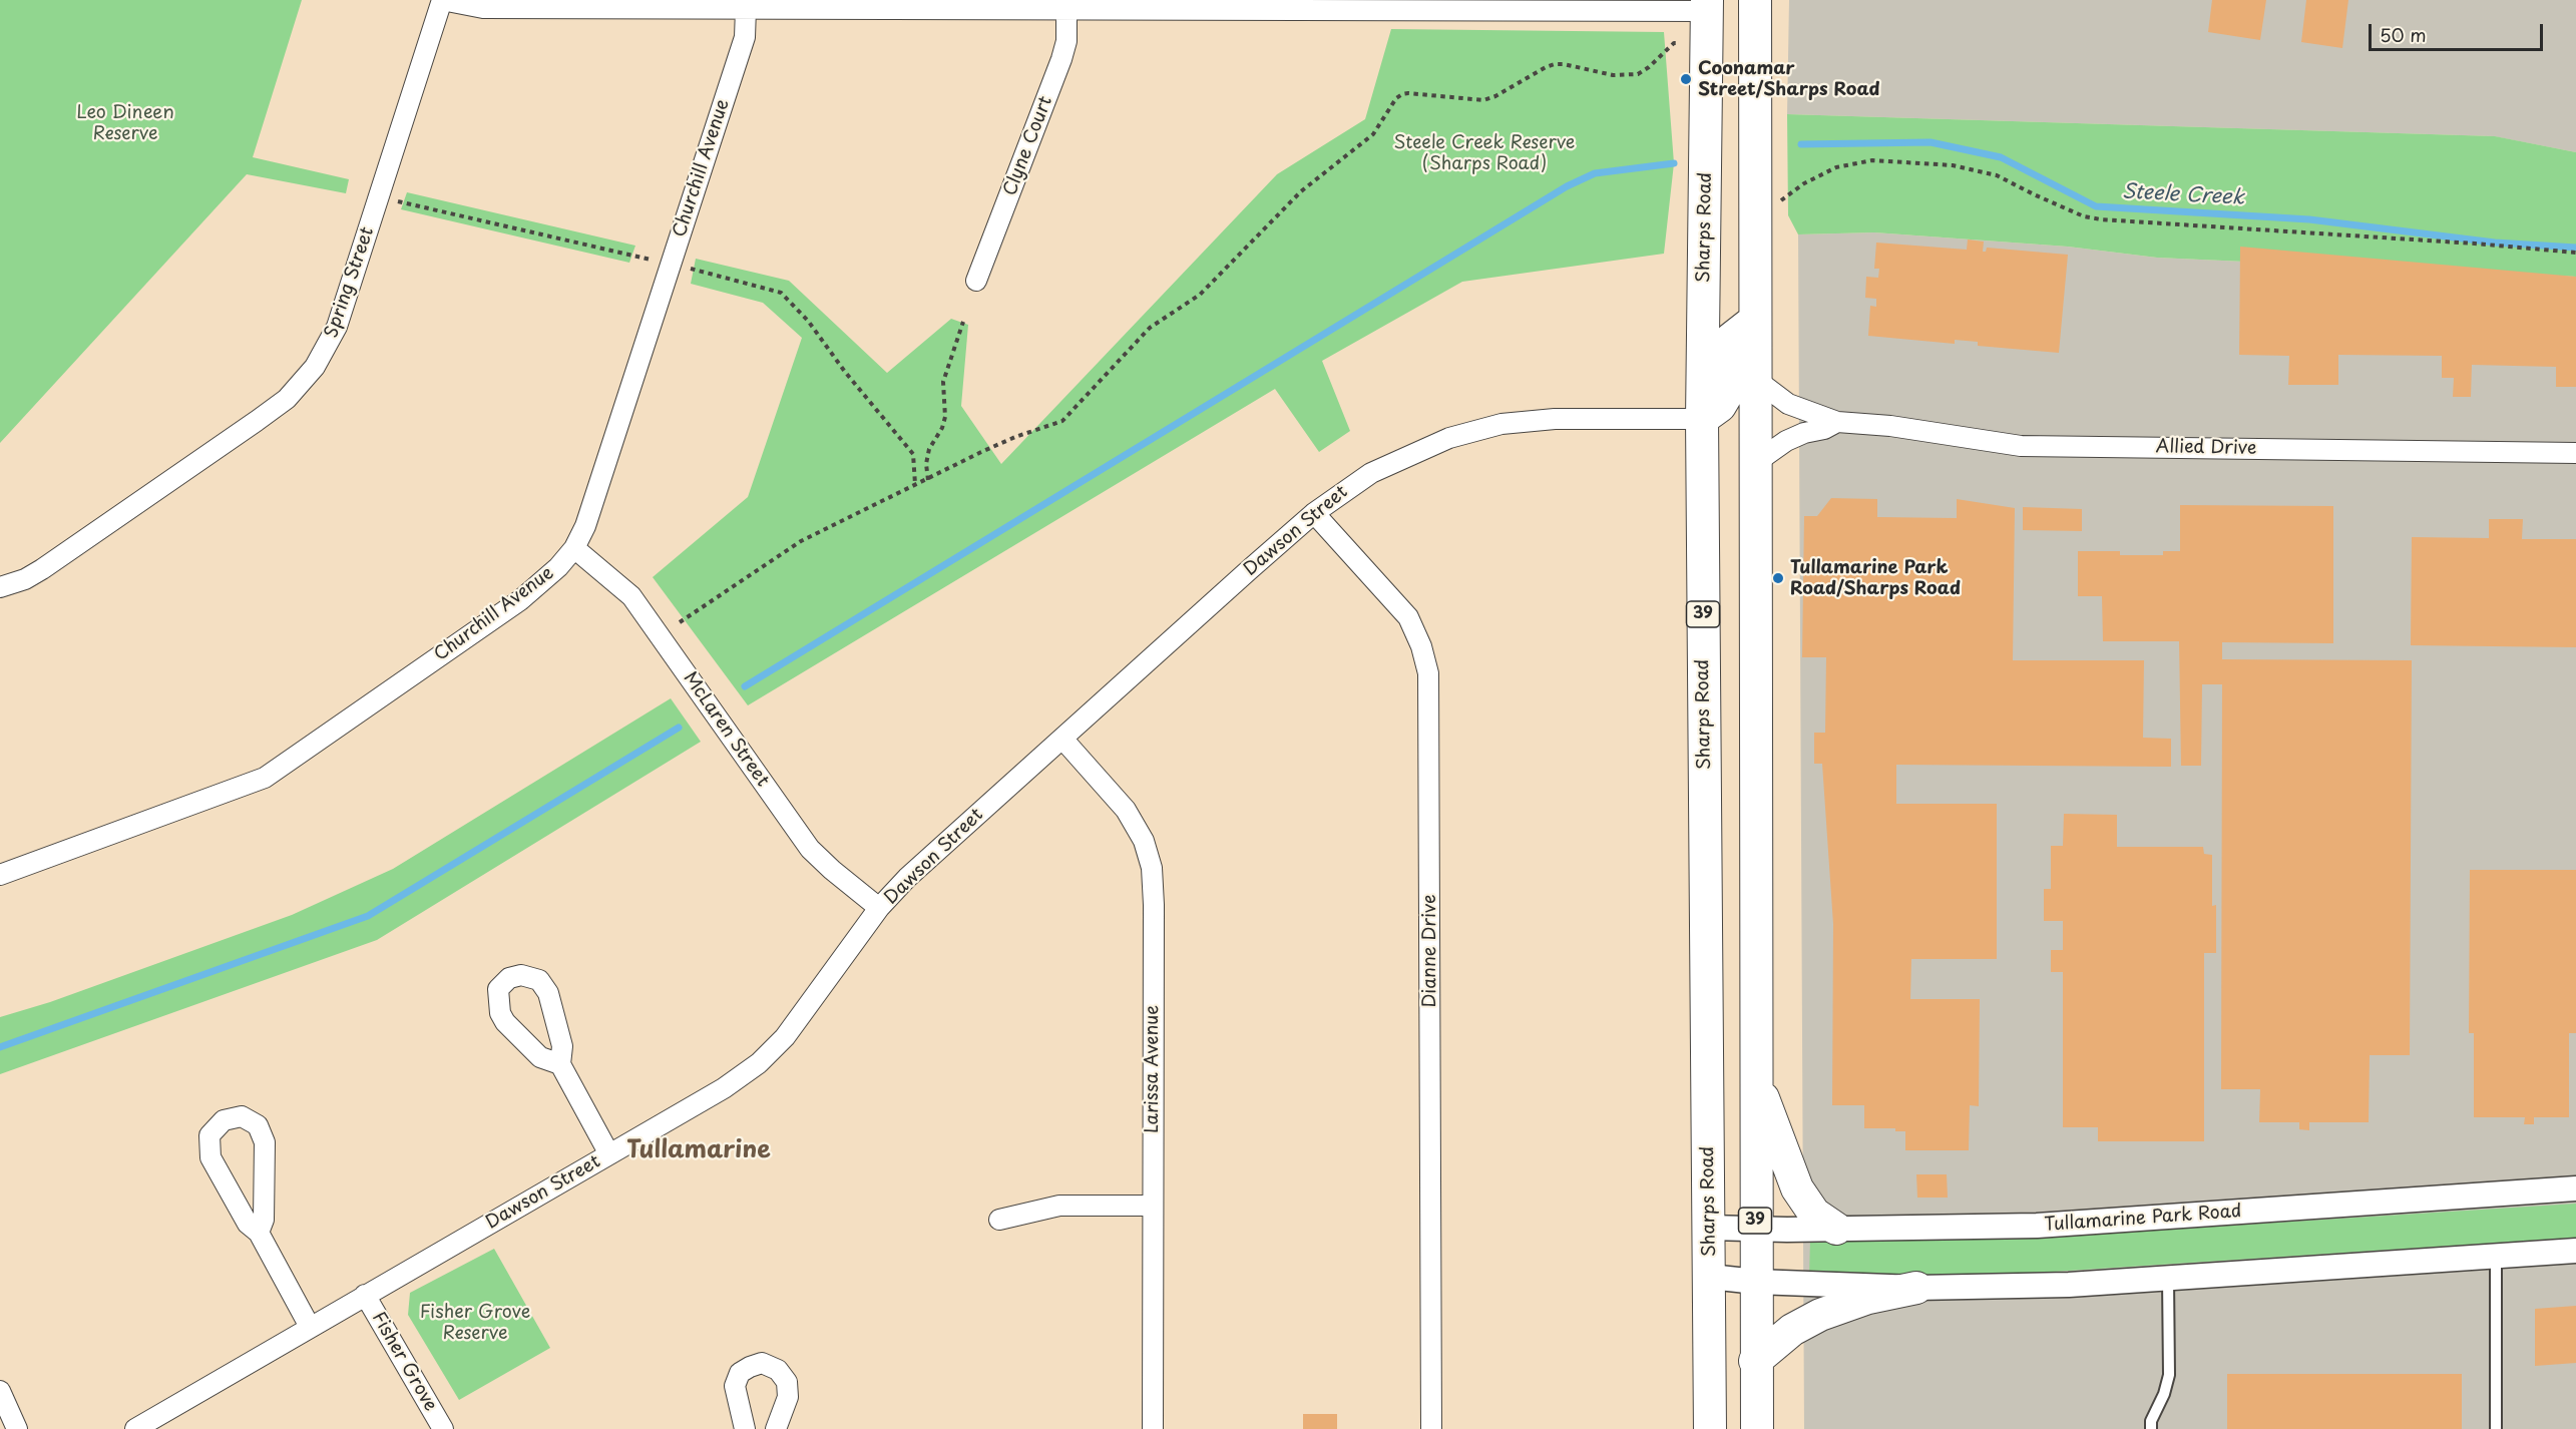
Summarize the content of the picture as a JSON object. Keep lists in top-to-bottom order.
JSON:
{
  "streets": {
    "main road": ["Sharps Road", "39"],
    "street": [
      "Clyne Court",
      "Churchill Avenue",
      "Spring Street",
      "Allied Drive",
      "Dawson Street",
      "McLaren Street",
      "Dianne Drive",
      "Larissa Avenue",
      "Tullamarine Park Road",
      "Fisher Grove"
    ]
  },
  "crossings": [
    ["Churchill Avenue", "McLaren Street"],
    ["Sharps Road", "Dawson Street"],
    ["Sharps Road", "Tullamarine Park Road"],
    ["Allied Drive", "39"],
    ["Dawson Street", "McLaren Street"],
    ["Dawson Street", "Dianne Drive"],
    ["Dawson Street", "Larissa Avenue"],
    ["Dawson Street", "Fisher Grove"],
    ["39", "Tullamarine Park Road"]
  ],
  "districts": ["Tullamarine"],
  "water": ["Steele Creek"],
  "parks": ["Leo Dineen Reserve", "Steele Creek Reserve (Sharps Road)", "Fisher Grove Reserve"],
  "places": ["Coonamar Street/Sharps Road", "Tullamarine Park Road/Sharps Road"],
  "scale_bar": "50 m"
}
